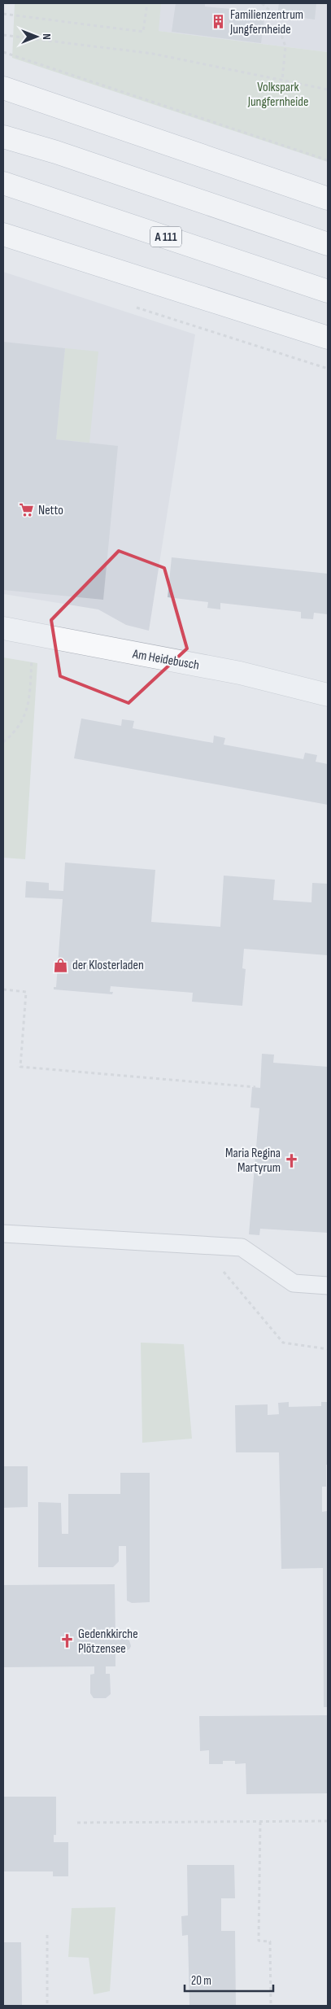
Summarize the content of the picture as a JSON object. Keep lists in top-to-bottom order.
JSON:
{
  "streets": {
    "highway": ["A 111"],
    "street": ["Am Heidebusch"]
  },
  "parks": ["Volkspark Jungfernheide"],
  "places": {
    "building": ["Familienzentrum Jungfernheide"],
    "supermarket": ["Netto"],
    "shop": ["der Klosterladen"],
    "church": ["Maria Regina Martyrum", "Gedenkkirche Plötzensee"]
  },
  "scale_bar": "20 m",
  "north": "right"
}
